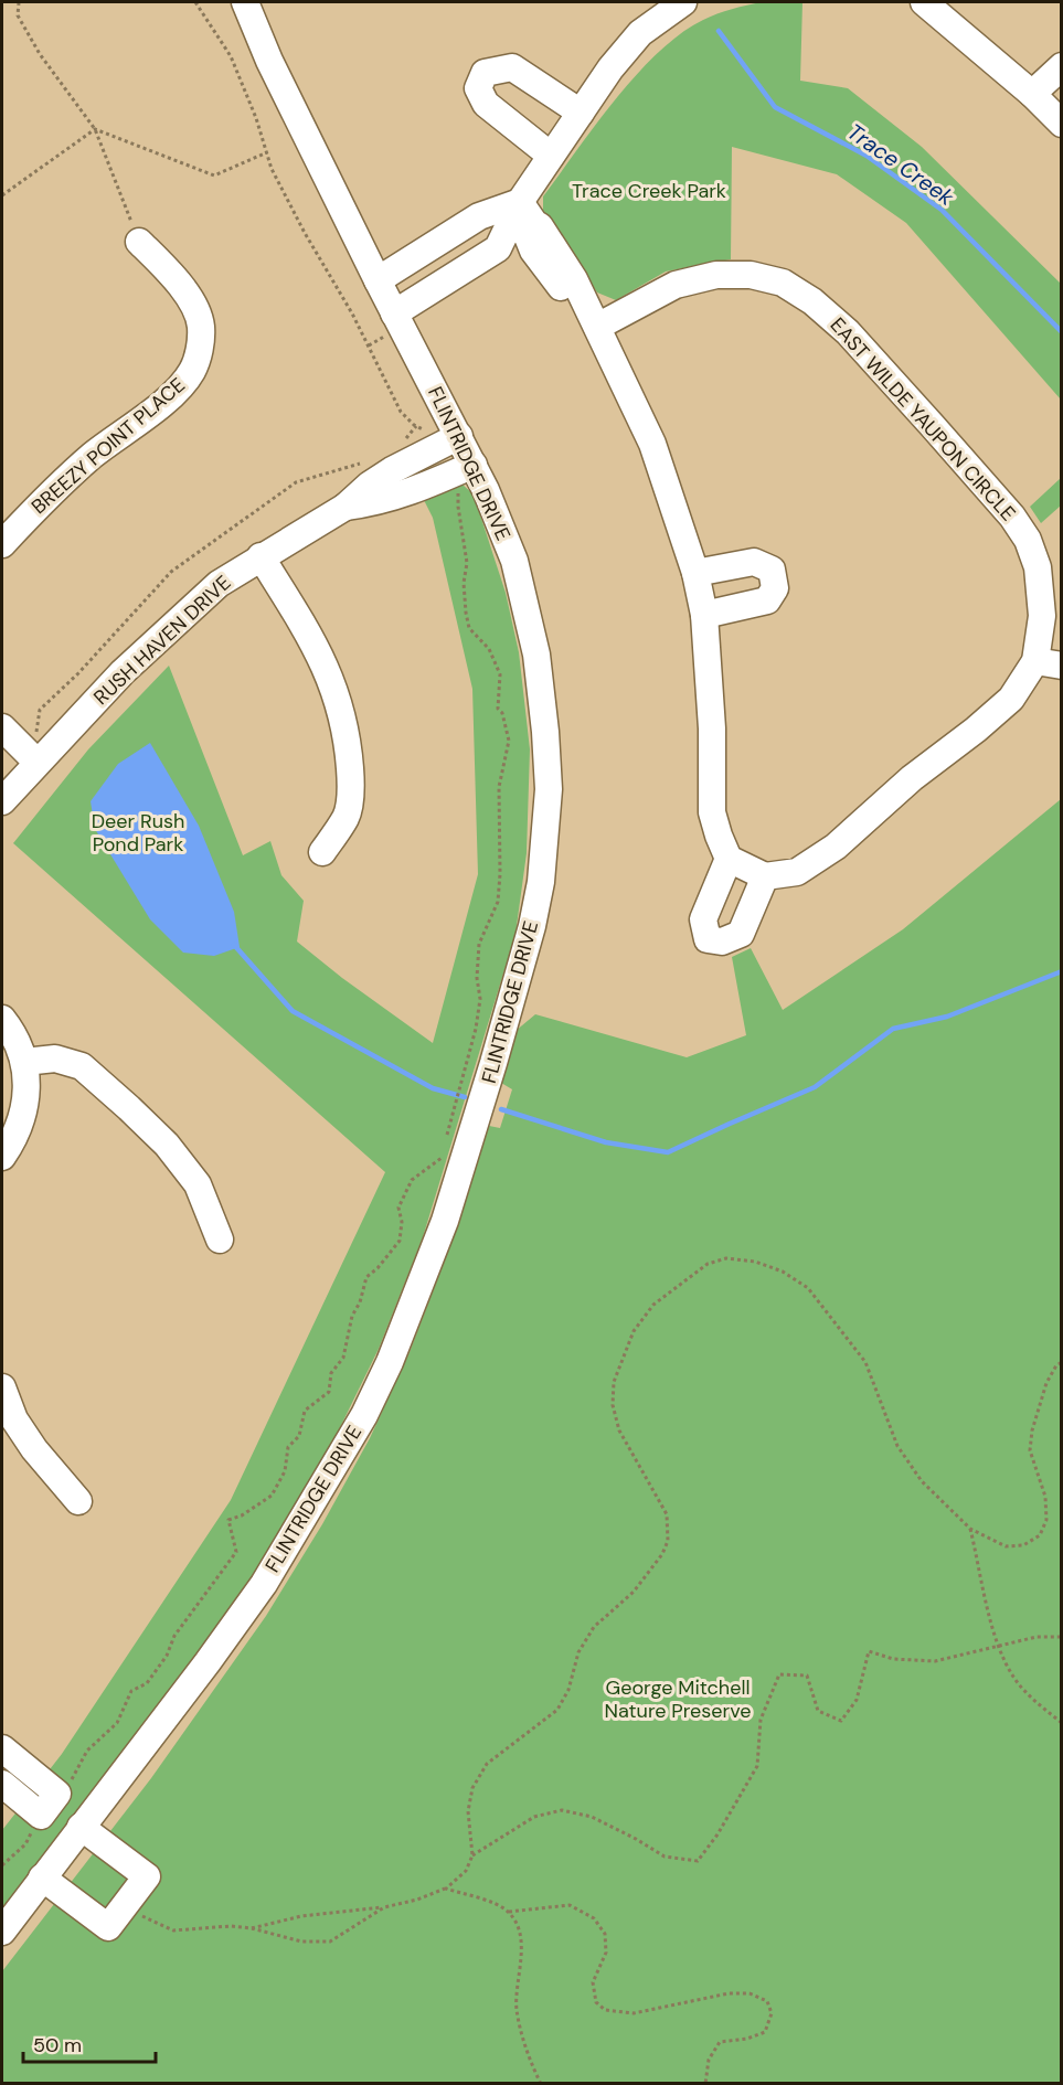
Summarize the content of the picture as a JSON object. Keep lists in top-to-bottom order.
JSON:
{
  "streets": {
    "street": [
      "EAST WILDE YAUPON CIRCLE",
      "BREEZY POINT PLACE",
      "FLINTRIDGE DRIVE",
      "RUSH HAVEN DRIVE"
    ]
  },
  "crossings": [
    ["FLINTRIDGE DRIVE", "RUSH HAVEN DRIVE"]
  ],
  "water": ["Trace Creek"],
  "parks": ["Trace Creek Park", "Deer Rush Pond Park", "George Mitchell Nature Preserve"],
  "scale_bar": "50 m"
}
